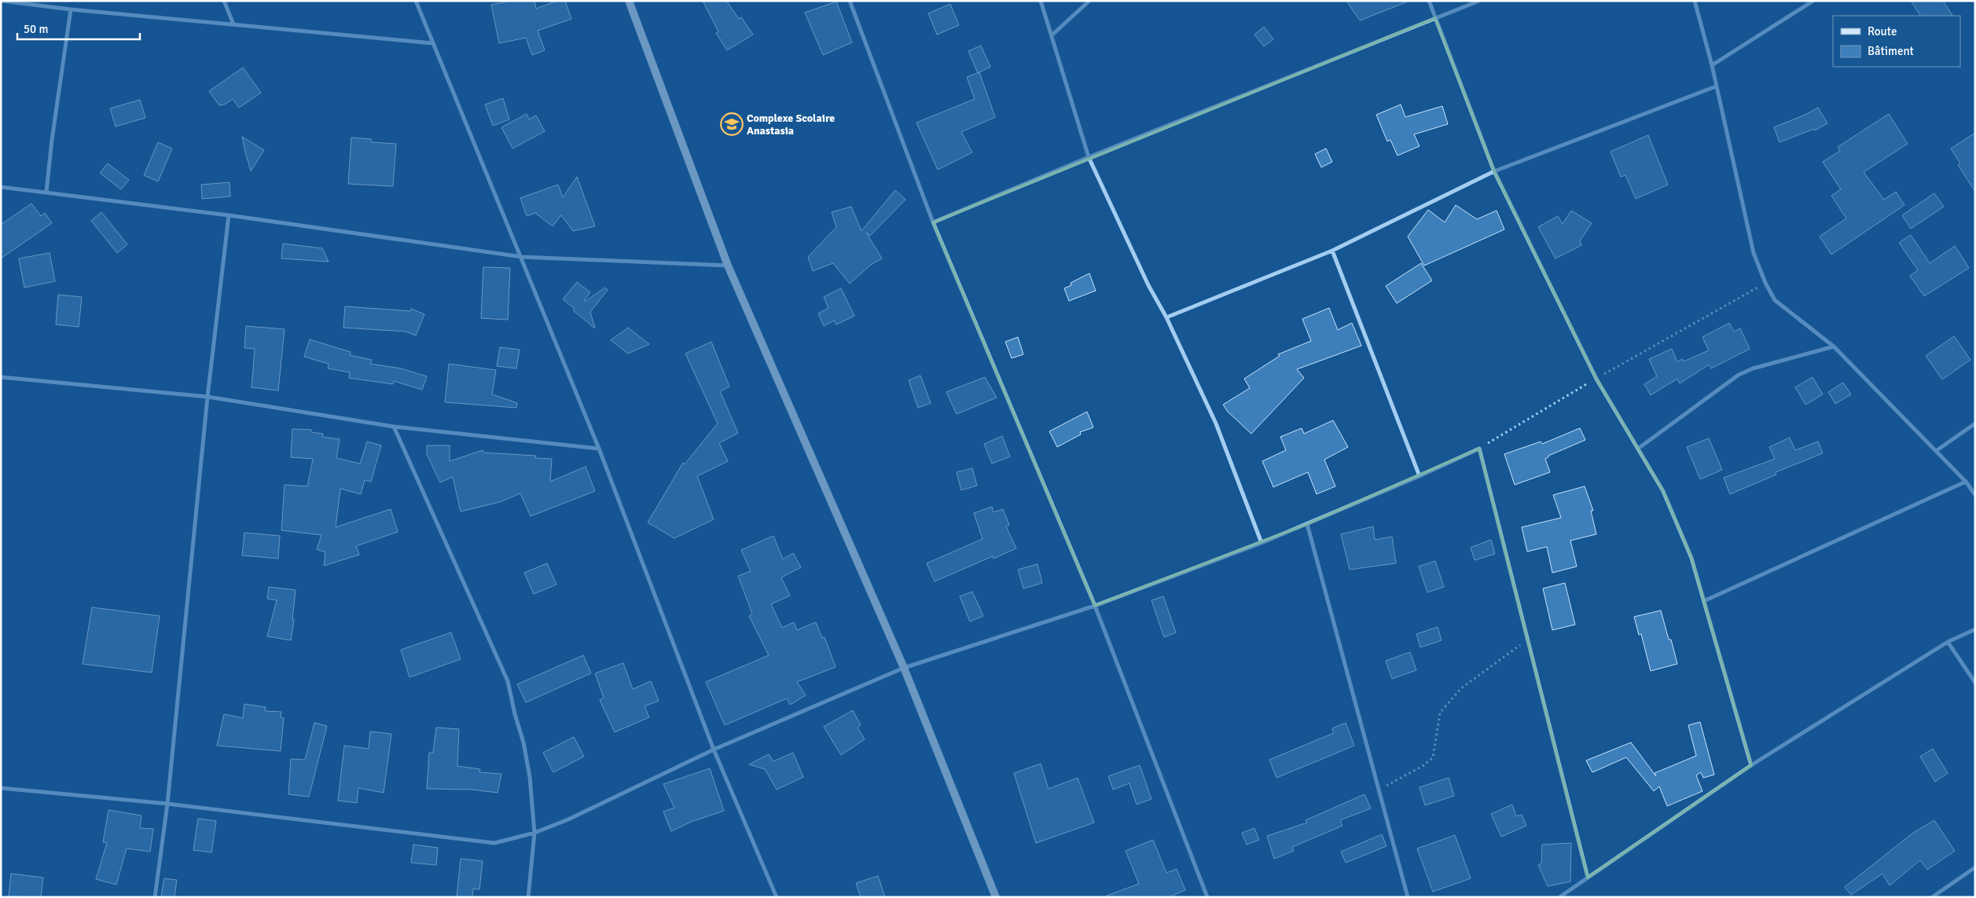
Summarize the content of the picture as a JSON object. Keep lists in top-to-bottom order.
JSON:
{
  "places": {
    "school or university": ["Complexe Scolaire Anastasia"]
  },
  "legend": ["Route", "Bâtiment"],
  "scale_bar": "50 m"
}
